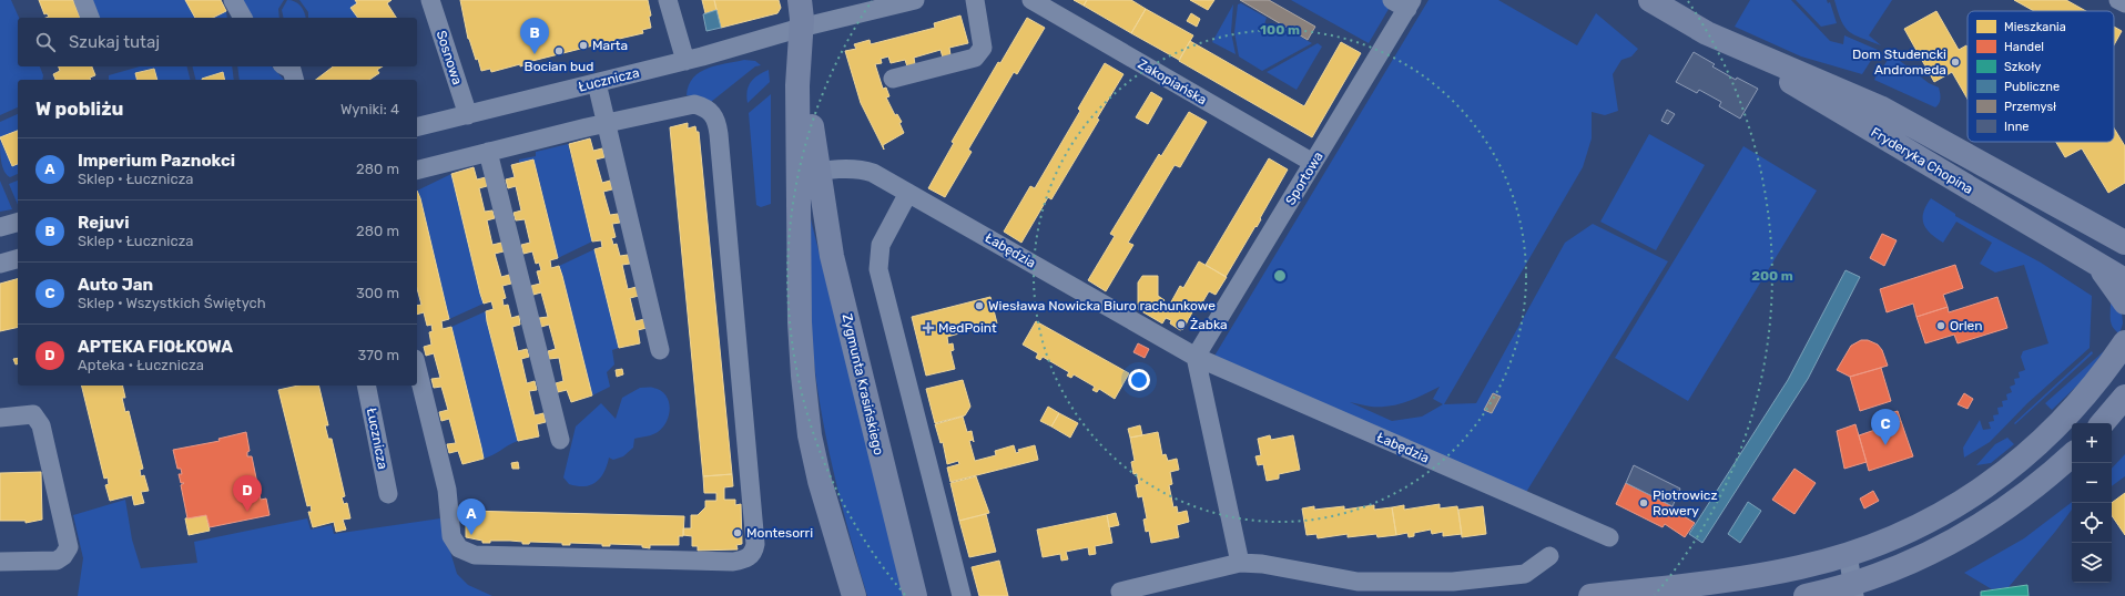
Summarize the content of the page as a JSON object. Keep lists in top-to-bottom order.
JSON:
{
  "streets": {
    "street": [
      "Sosnowa",
      "Łucznicza",
      "Zakopiańska",
      "Fryderyka Chopina",
      "Sportowa",
      "Łabędzia",
      "Zygmunta Krasińskiego"
    ]
  },
  "crossings": [
    ["Sosnowa", "Łucznicza"],
    ["Łucznicza", "Zygmunta Krasińskiego"],
    ["Zakopiańska", "Sportowa"],
    ["Sportowa", "Łabędzia"],
    ["Łabędzia", "Zygmunta Krasińskiego"]
  ],
  "places": {
    "other": [
      "Marta",
      "Bocian bud",
      "Dom Studencki Andromeda",
      "Wiesława Nowicka Biuro rachunkowe",
      "Żabka",
      "Orlen",
      "Piotrowicz Rowery",
      "Montesorri"
    ],
    "health": ["MedPoint"]
  },
  "legend": [
    "Mieszkania",
    "Handel",
    "Szkoły",
    "Publiczne",
    "Przemysł",
    "Inne"
  ],
  "page": {
    "pins": [
      "B",
      "C",
      "D",
      "A"
    ],
    "search": "Szukaj tutaj",
    "heading": ["W pobliżu", "Wyniki: 4"],
    "list": [
      {
        "mark": "A",
        "name": "Imperium Paznokci",
        "note": "Sklep · Łucznicza",
        "value": "280 m"
      },
      {
        "mark": "B",
        "name": "Rejuvi",
        "note": "Sklep · Łucznicza",
        "value": "280 m"
      },
      {
        "mark": "C",
        "name": "Auto Jan",
        "note": "Sklep · Wszystkich Świętych",
        "value": "300 m"
      },
      {
        "mark": "D",
        "name": "APTEKA FIOŁKOWA",
        "note": "Apteka · Łucznicza",
        "value": "370 m"
      }
    ],
    "map_buttons": ["+", "−"]
  },
  "rings": ["100 m", "200 m"]
}
